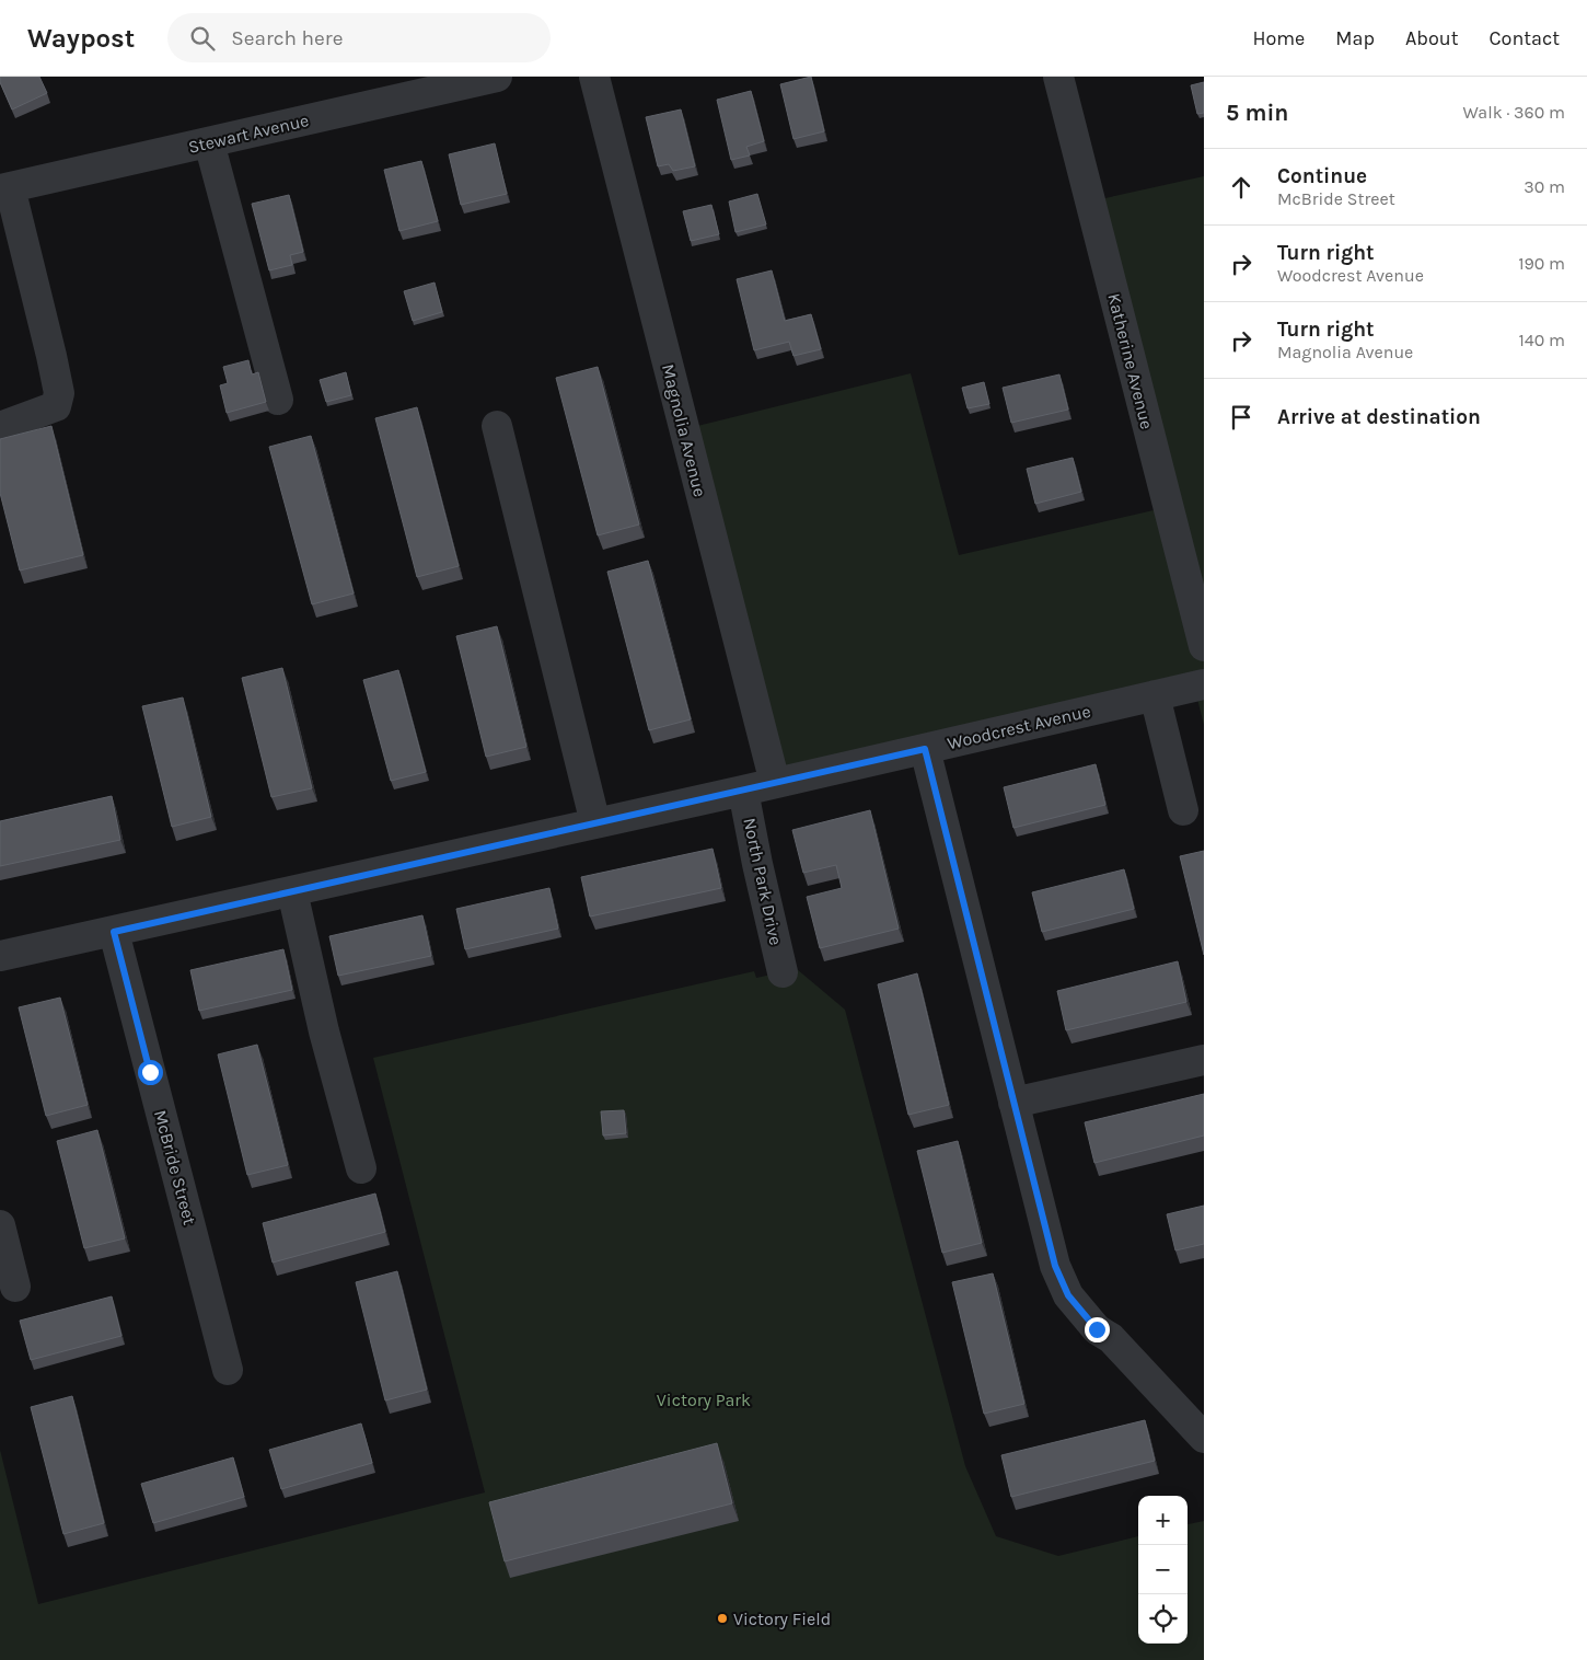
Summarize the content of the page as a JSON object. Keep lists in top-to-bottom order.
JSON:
{
  "streets": {
    "street": [
      "Stewart Avenue",
      "Katherine Avenue",
      "Magnolia Avenue",
      "Woodcrest Avenue",
      "North Park Drive",
      "McBride Street"
    ]
  },
  "crossings": [
    ["Magnolia Avenue", "Woodcrest Avenue"],
    ["Woodcrest Avenue", "North Park Drive"],
    ["Woodcrest Avenue", "McBride Street"]
  ],
  "parks": ["Victory Park"],
  "places": ["Victory Field"],
  "page": {
    "header": "Waypost",
    "search": "Search here",
    "nav": [
      "Home",
      "Map",
      "About",
      "Contact"
    ],
    "heading": ["5 min", "Walk · 360 m"],
    "list": [
      ["Continue", "McBride Street", "30 m"],
      ["Turn right", "Woodcrest Avenue", "190 m"],
      ["Turn right", "Magnolia Avenue", "140 m"],
      "Arrive at destination"
    ],
    "map_buttons": ["+", "−"]
  }
}
